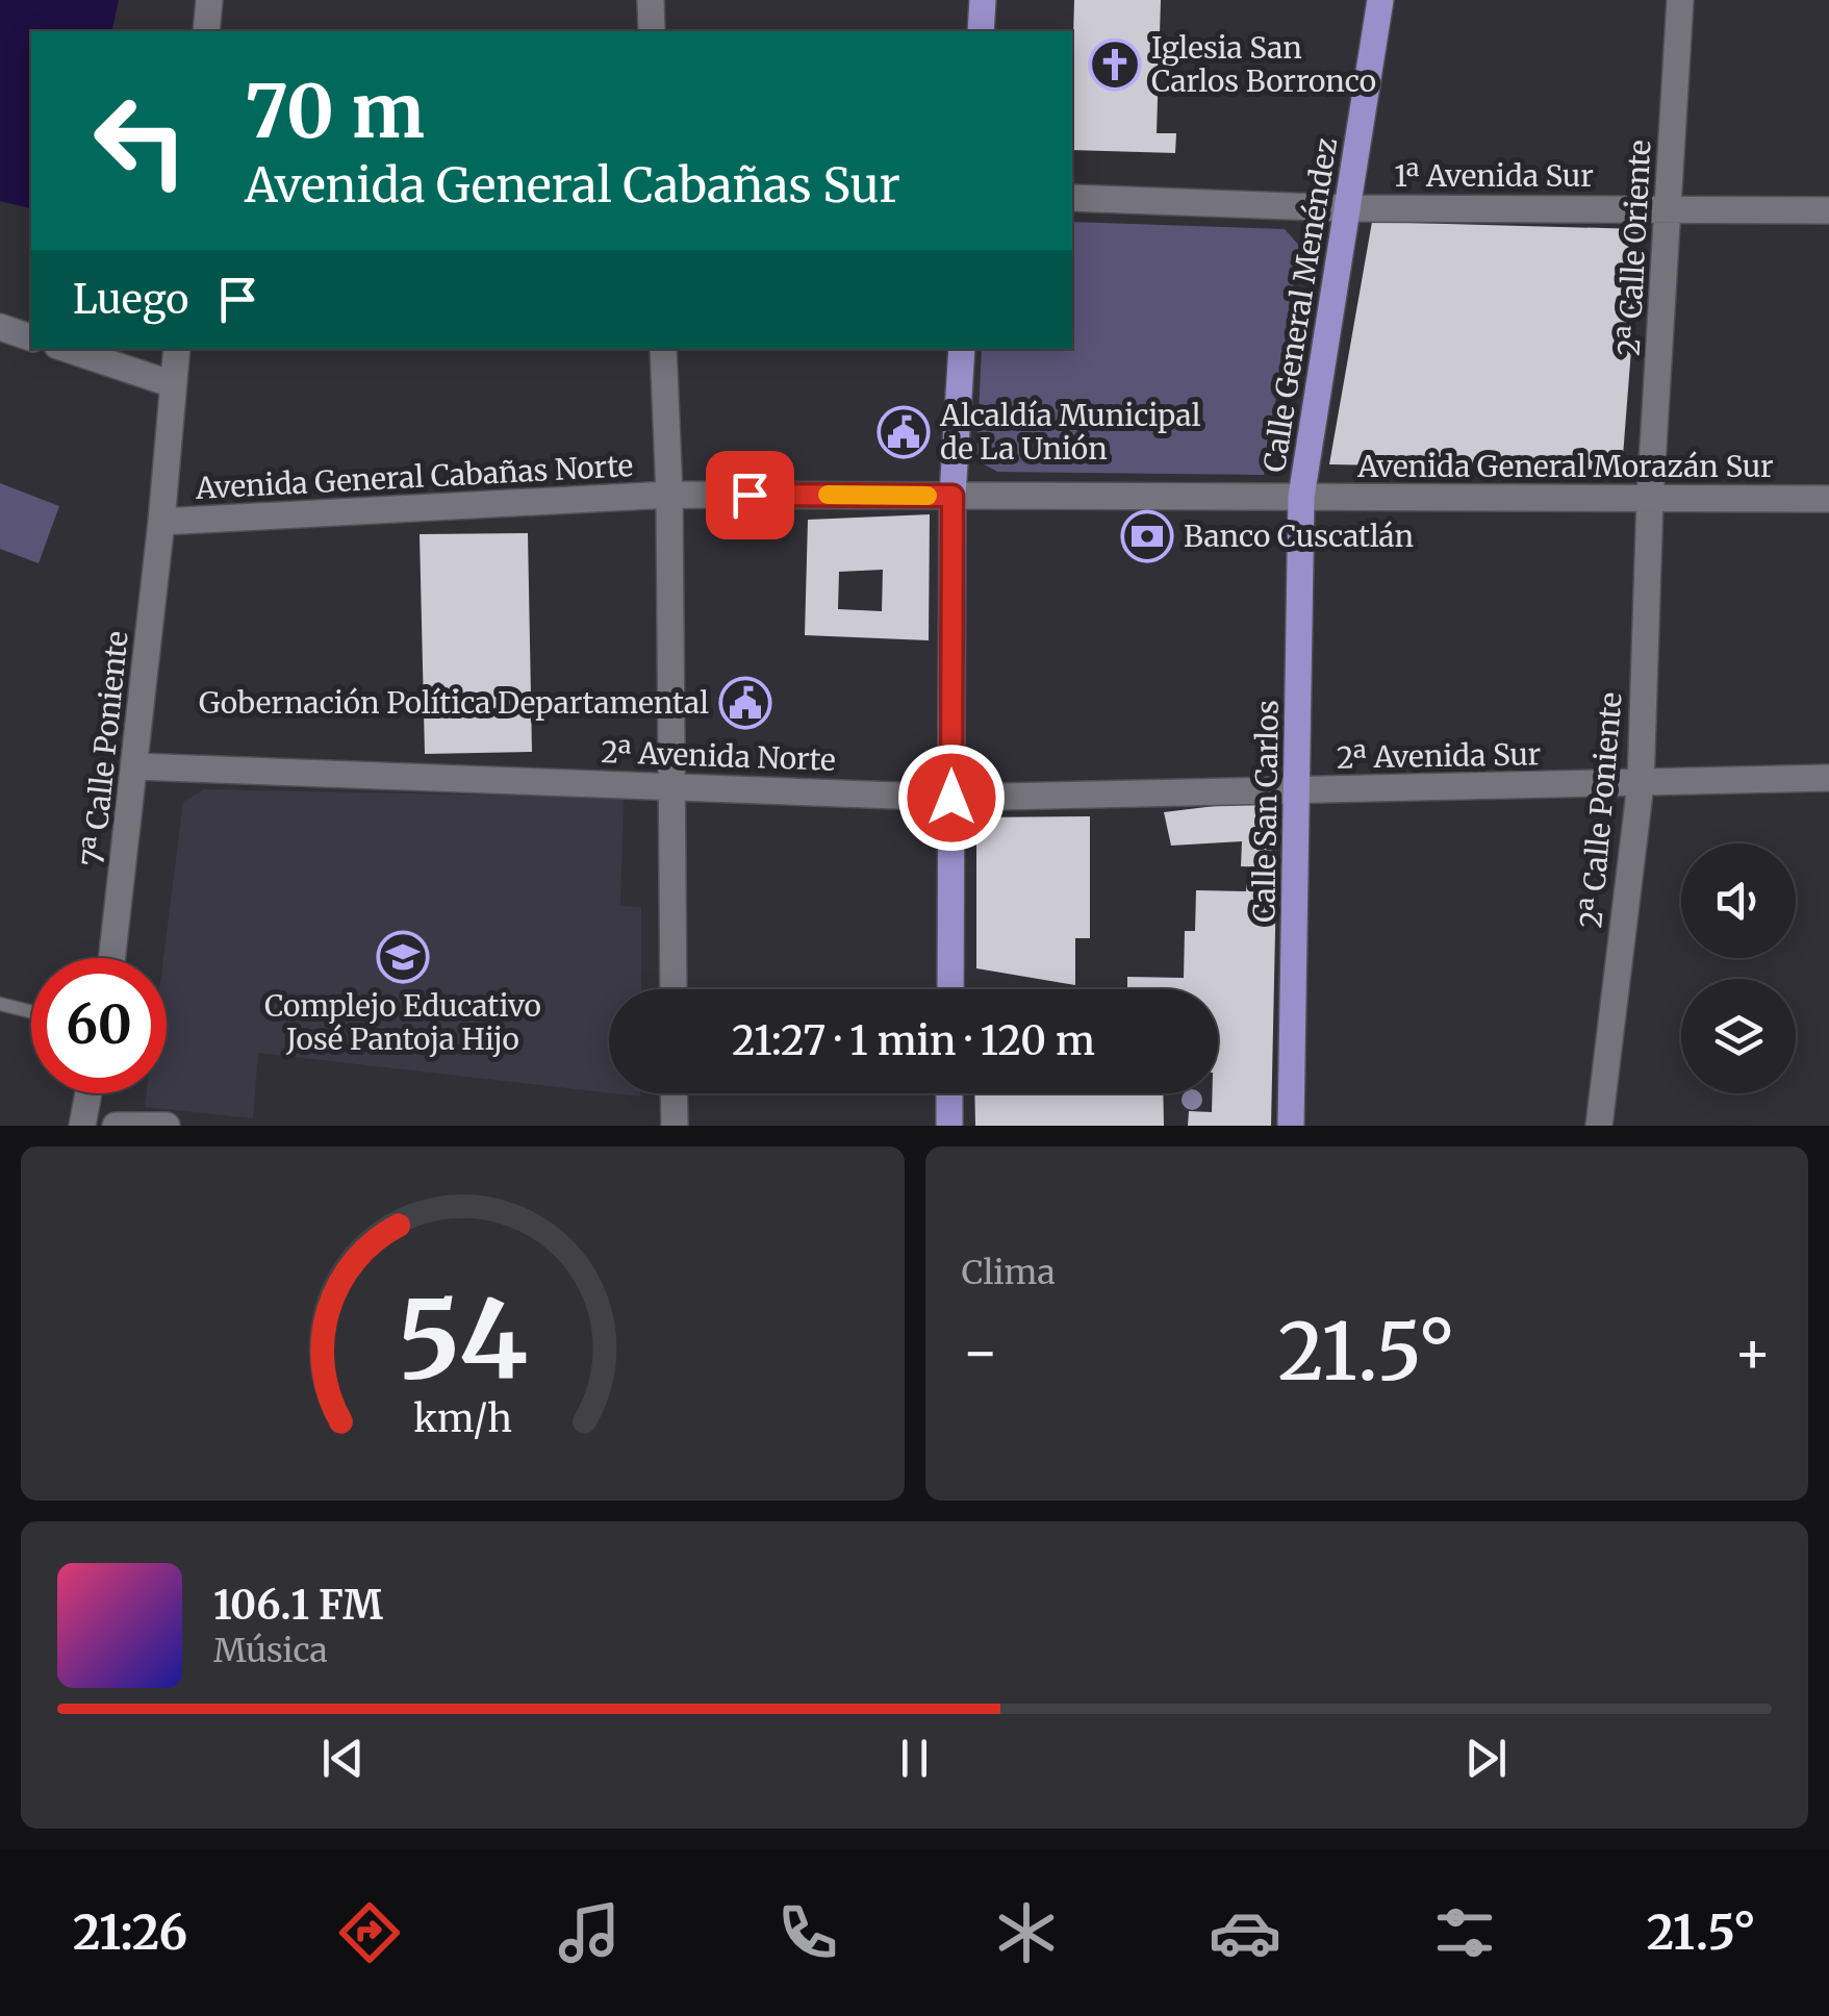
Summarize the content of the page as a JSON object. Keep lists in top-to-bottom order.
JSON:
{
  "streets": {
    "main road": ["Calle General Menéndez", "Calle San Carlos"],
    "street": [
      "1ª Avenida Sur",
      "2ª Calle Oriente",
      "Avenida General Morazán Sur",
      "Avenida General Cabañas Norte",
      "7ª Calle Poniente",
      "2ª Avenida Norte",
      "2ª Avenida Sur",
      "2ª Calle Poniente"
    ]
  },
  "crossings": [
    ["1ª Avenida Sur", "2ª Calle Oriente"],
    ["1ª Avenida Sur", "Calle General Menéndez"],
    ["2ª Calle Oriente", "Avenida General Morazán Sur"],
    ["2ª Calle Oriente", "2ª Calle Poniente"],
    ["Calle General Menéndez", "Avenida General Morazán Sur"],
    ["Calle General Menéndez", "Calle San Carlos"],
    ["Avenida General Morazán Sur", "Avenida General Cabañas Norte"],
    ["Avenida General Morazán Sur", "2ª Calle Poniente"],
    ["Avenida General Morazán Sur", "Calle San Carlos"],
    ["Avenida General Cabañas Norte", "7ª Calle Poniente"],
    ["7ª Calle Poniente", "2ª Avenida Norte"],
    ["2ª Avenida Norte", "2ª Avenida Sur"],
    ["2ª Avenida Norte", "Calle San Carlos"],
    ["2ª Avenida Sur", "2ª Calle Poniente"],
    ["2ª Avenida Sur", "Calle San Carlos"]
  ],
  "places": {
    "church": ["Iglesia San Carlos Borronco"],
    "public building": ["Alcaldía Municipal de La Unión", "Gobernación Política Departamental"],
    "bank": ["Banco Cuscatlán"],
    "school or university": ["Complejo Educativo José Pantoja Hijo"]
  },
  "page": {
    "turn": ["70 m", "Avenida General Cabañas Sur"],
    "then": "Luego",
    "limit": "60",
    "trip": "21:27 · 1 min · 120 m",
    "tile": "Clima",
    "heat": ["−", "21.5°", "+"],
    "song": ["106.1 FM", "Música"],
    "tabs": ["21:26", "21.5°"],
    "gauge": ["54", "km/h"]
  }
}
